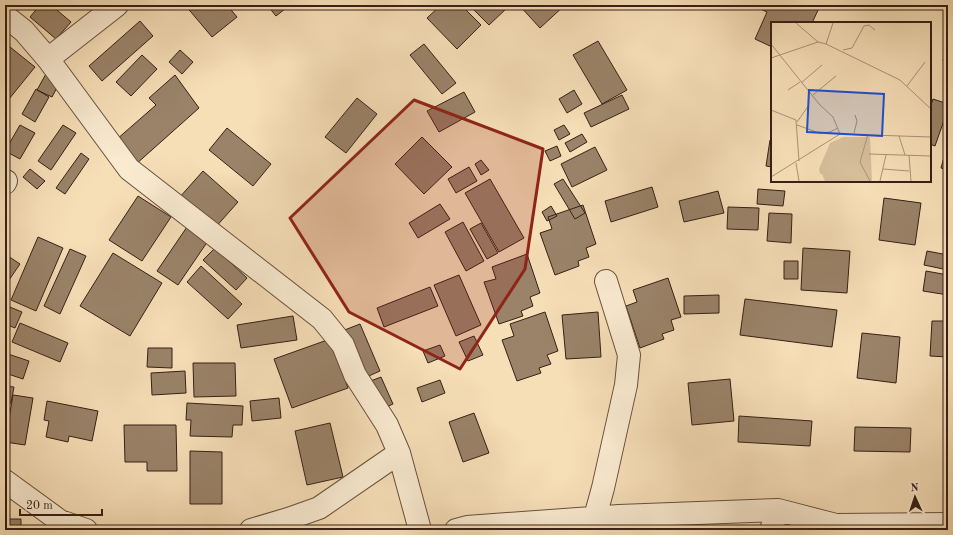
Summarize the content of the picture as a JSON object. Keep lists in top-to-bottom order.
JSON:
{
  "scale_bar": "20 m",
  "north": "top"
}
